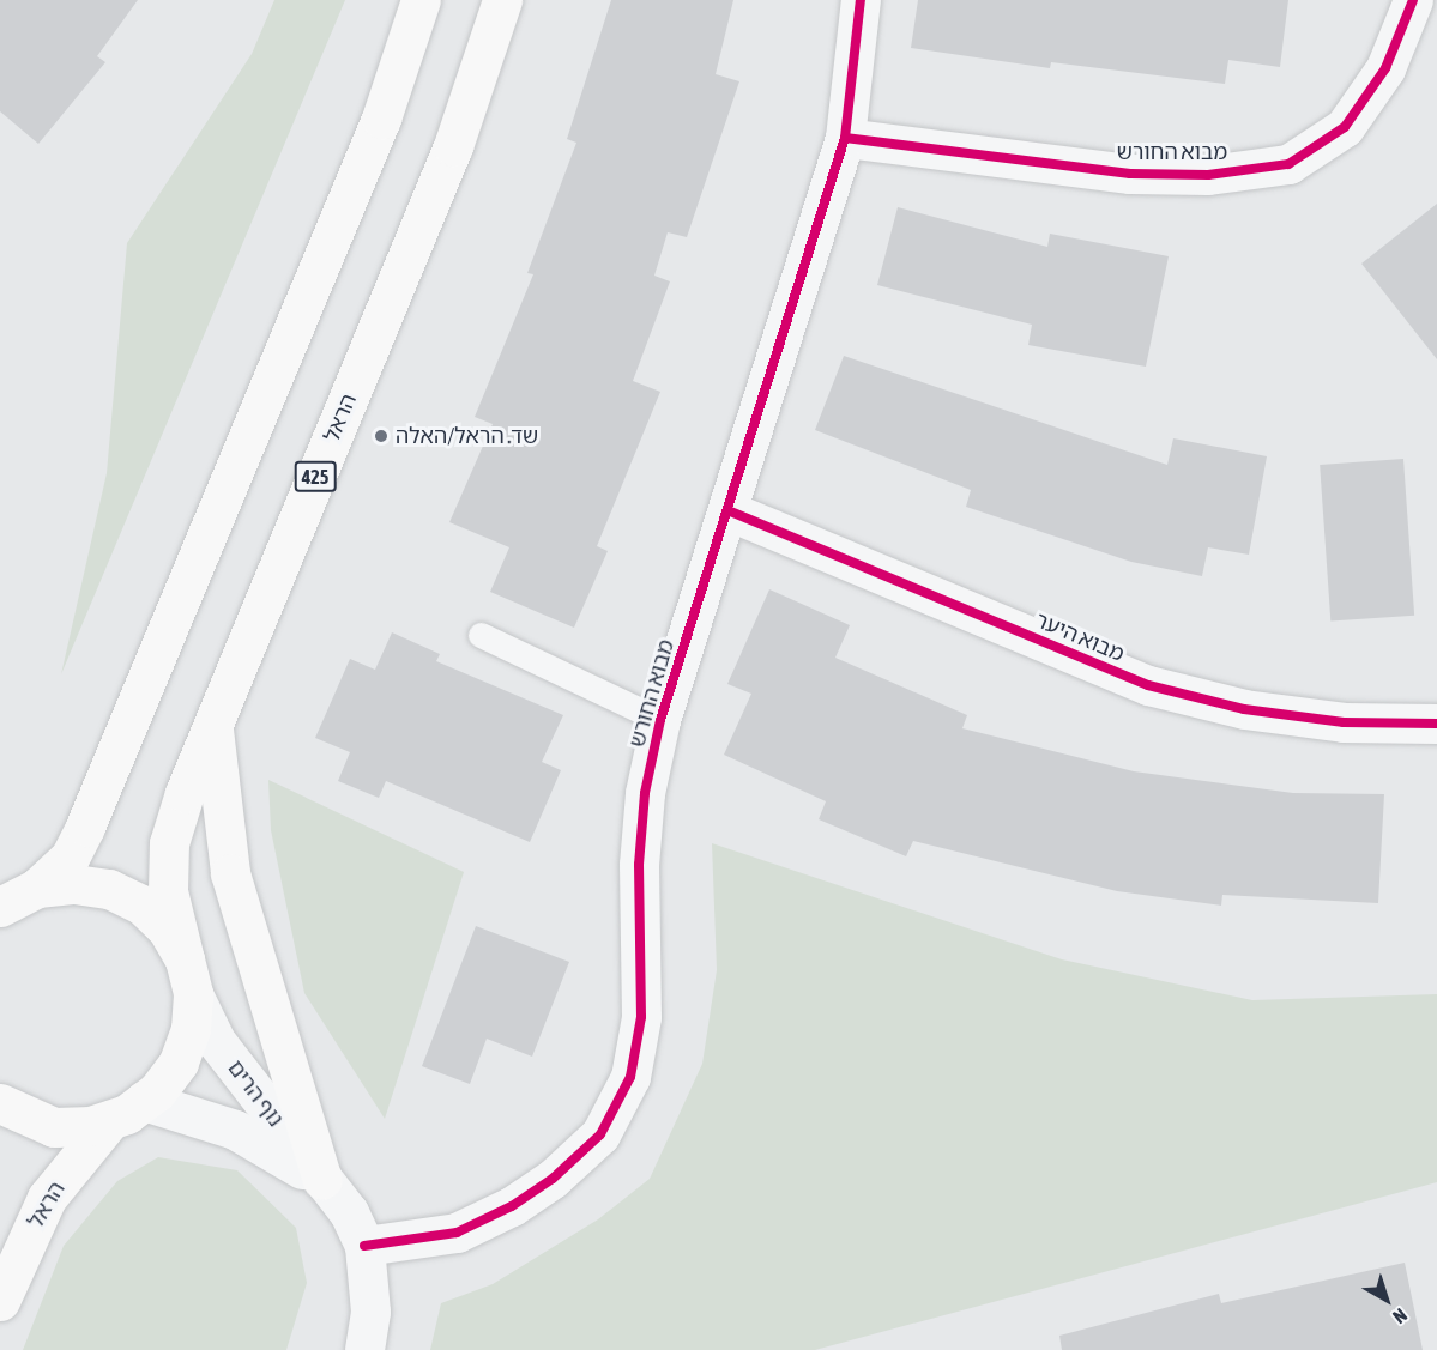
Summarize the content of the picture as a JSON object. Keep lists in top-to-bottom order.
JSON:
{
  "streets": {
    "main road": ["הראל", "425"],
    "street": ["מבוא החורש", "מבוא היער", "נוף הרים"]
  },
  "crossings": [
    ["מבוא החורש", "מבוא היער"],
    ["מבוא החורש", "נוף הרים"],
    ["הראל", "נוף הרים"]
  ],
  "places": ["שד. הראל/האלה"],
  "north": "bottom right"
}
